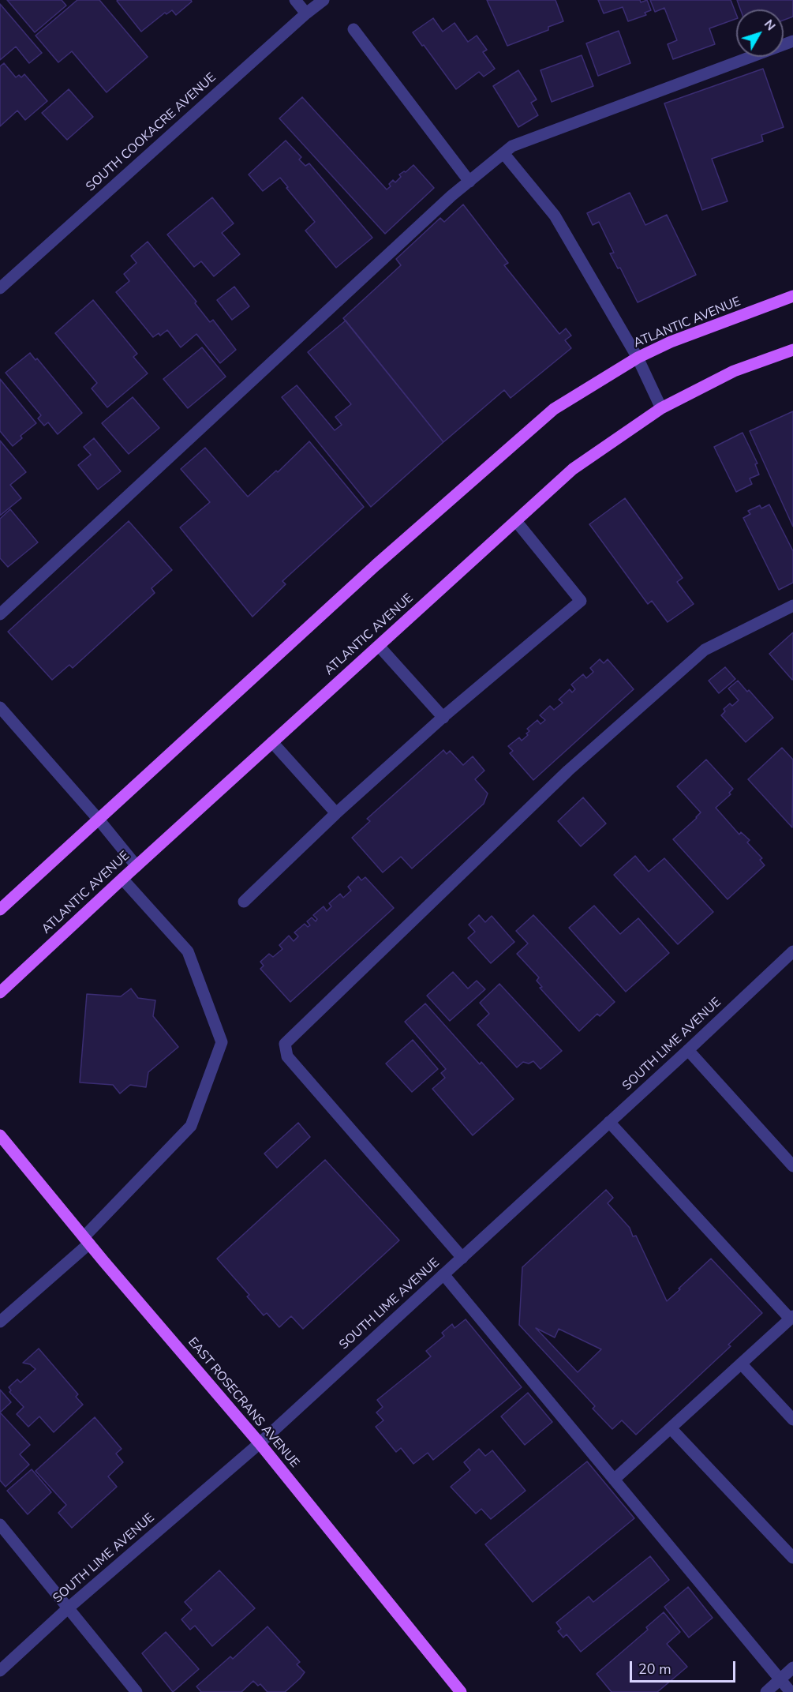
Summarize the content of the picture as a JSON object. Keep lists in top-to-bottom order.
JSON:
{
  "streets": {
    "main road": ["ATLANTIC AVENUE", "EAST ROSECRANS AVENUE"],
    "street": ["SOUTH COOKACRE AVENUE", "SOUTH LIME AVENUE"]
  },
  "crossings": [
    ["SOUTH LIME AVENUE", "EAST ROSECRANS AVENUE"]
  ],
  "scale_bar": "20 m",
  "north": "top right"
}
